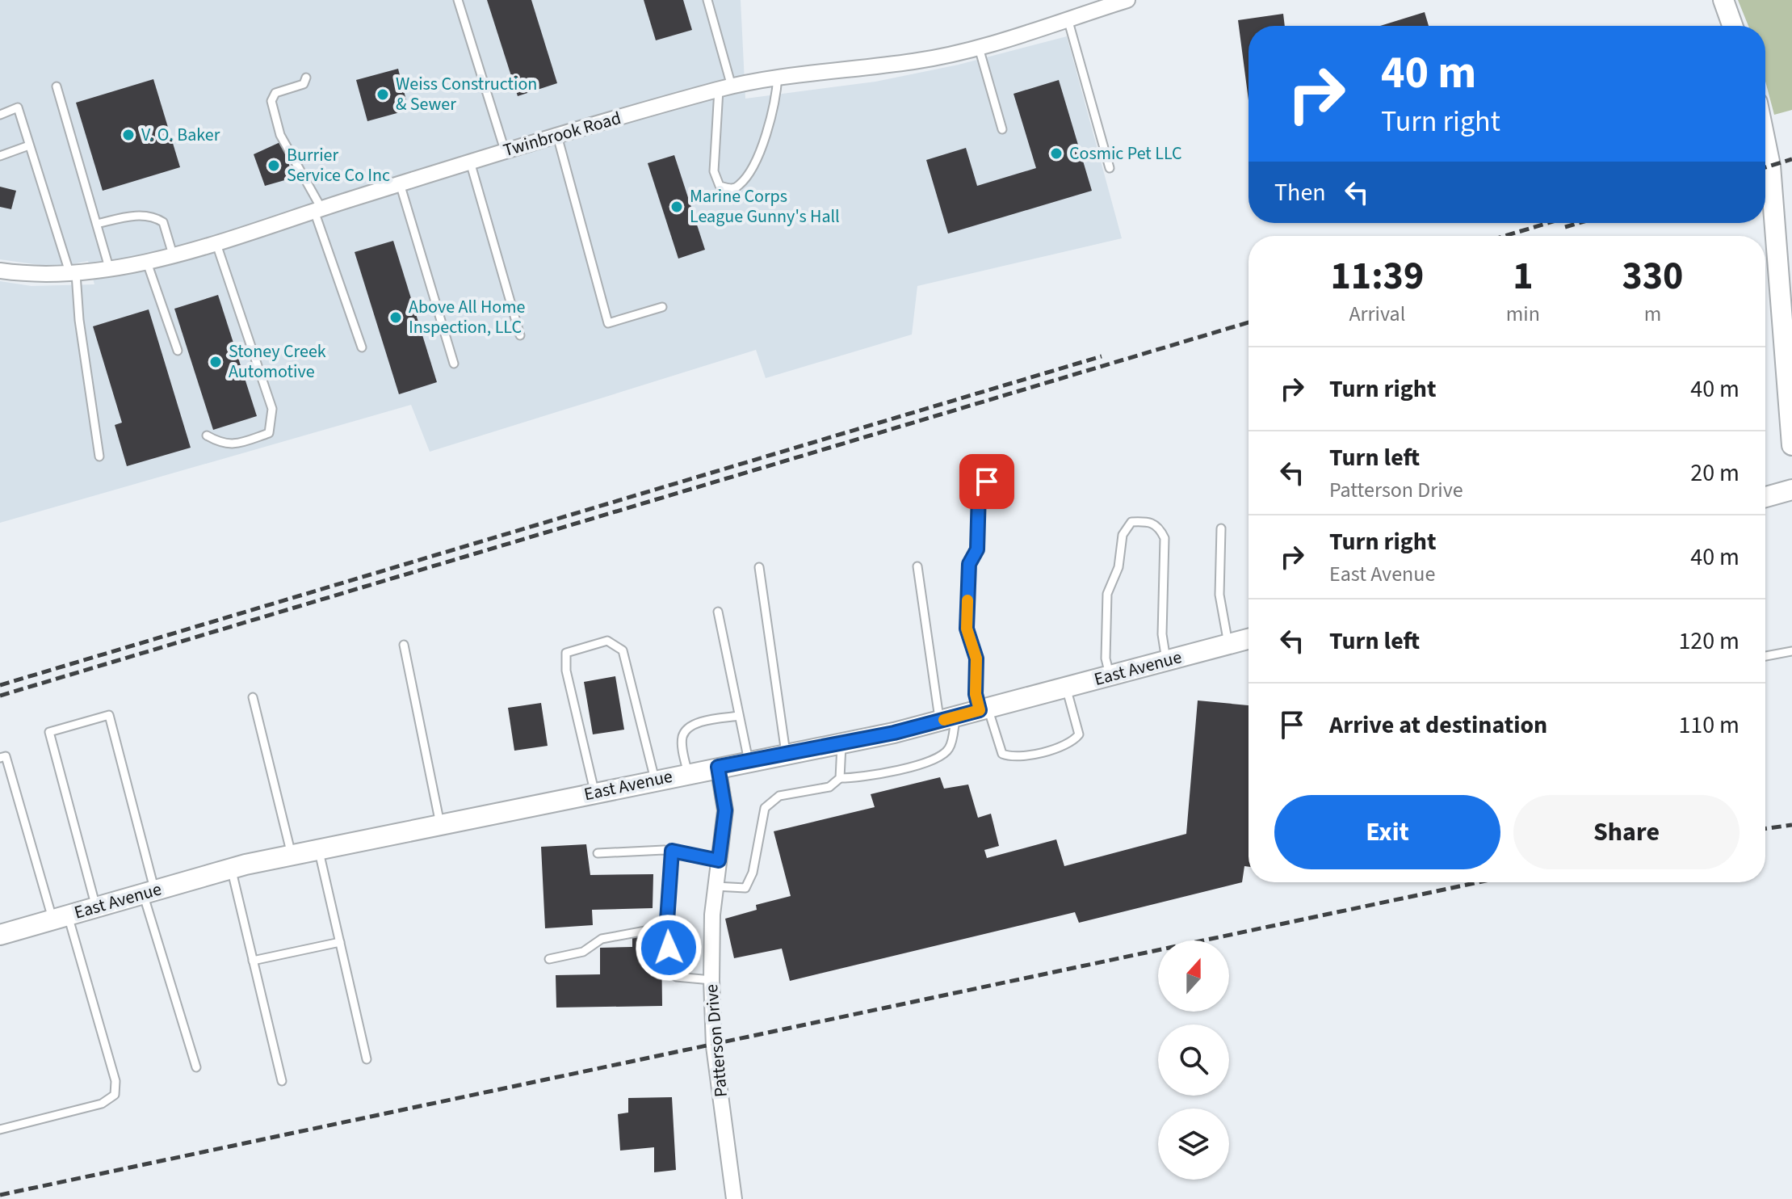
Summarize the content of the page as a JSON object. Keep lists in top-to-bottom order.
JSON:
{
  "streets": {
    "street": ["Twinbrook Road", "East Avenue", "Patterson Drive"]
  },
  "crossings": [
    ["East Avenue", "Patterson Drive"]
  ],
  "places": [
    "Weiss Construction & Sewer",
    "V. O. Baker",
    "Cosmic Pet LLC",
    "Burrier Service Co Inc",
    "Marine Corps League Gunny's Hall",
    "Above All Home Inspection, LLC",
    "Stoney Creek Automotive"
  ],
  "north": "top",
  "page": {
    "turn": ["40 m", "Turn right"],
    "then": "Then",
    "eta": [
      "11:39",
      "Arrival",
      "1",
      "min",
      "330",
      "m"
    ],
    "list": [
      {
        "name": "Turn right",
        "value": "40 m"
      },
      {
        "name": "Turn left",
        "note": "Patterson Drive",
        "value": "20 m"
      },
      {
        "name": "Turn right",
        "note": "East Avenue",
        "value": "40 m"
      },
      {
        "name": "Turn left",
        "value": "120 m"
      },
      {
        "name": "Arrive at destination",
        "value": "110 m"
      }
    ],
    "buttons": ["Exit", "Share"]
  }
}
